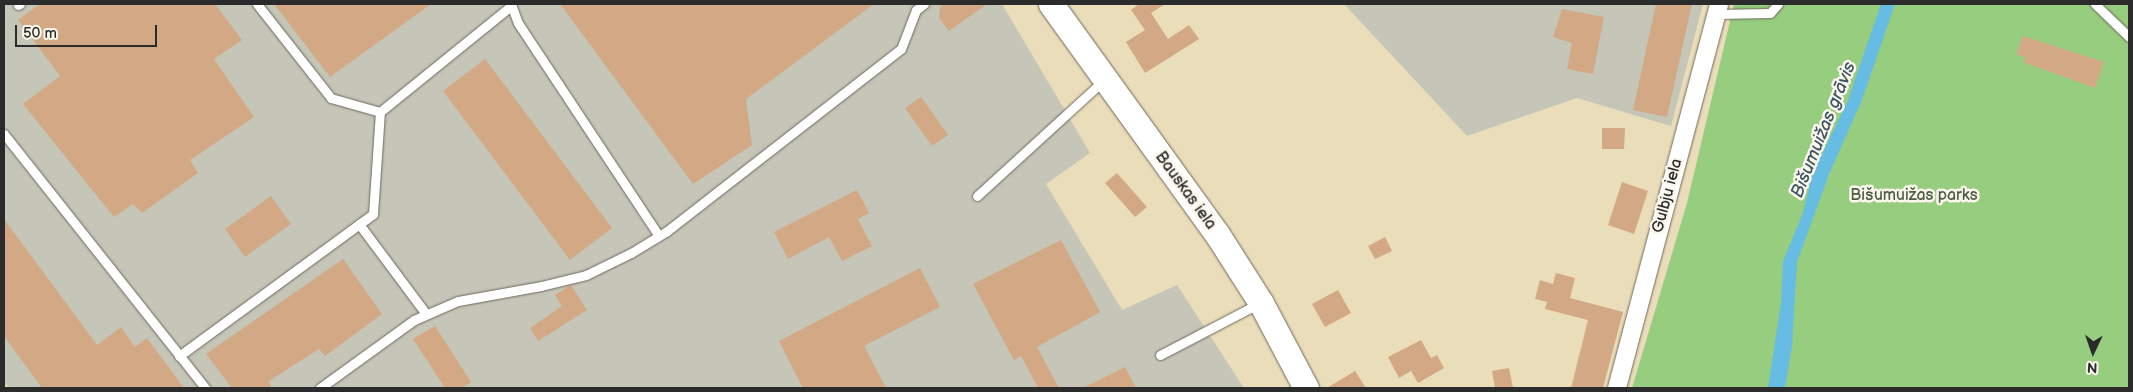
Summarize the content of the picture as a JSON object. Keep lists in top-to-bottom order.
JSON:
{
  "streets": {
    "street": ["Bauskas iela", "Gulbju iela"]
  },
  "water": ["Bišumuižas grāvis"],
  "parks": ["Bišumuižas parks"],
  "scale_bar": "50 m",
  "north": "bottom"
}
